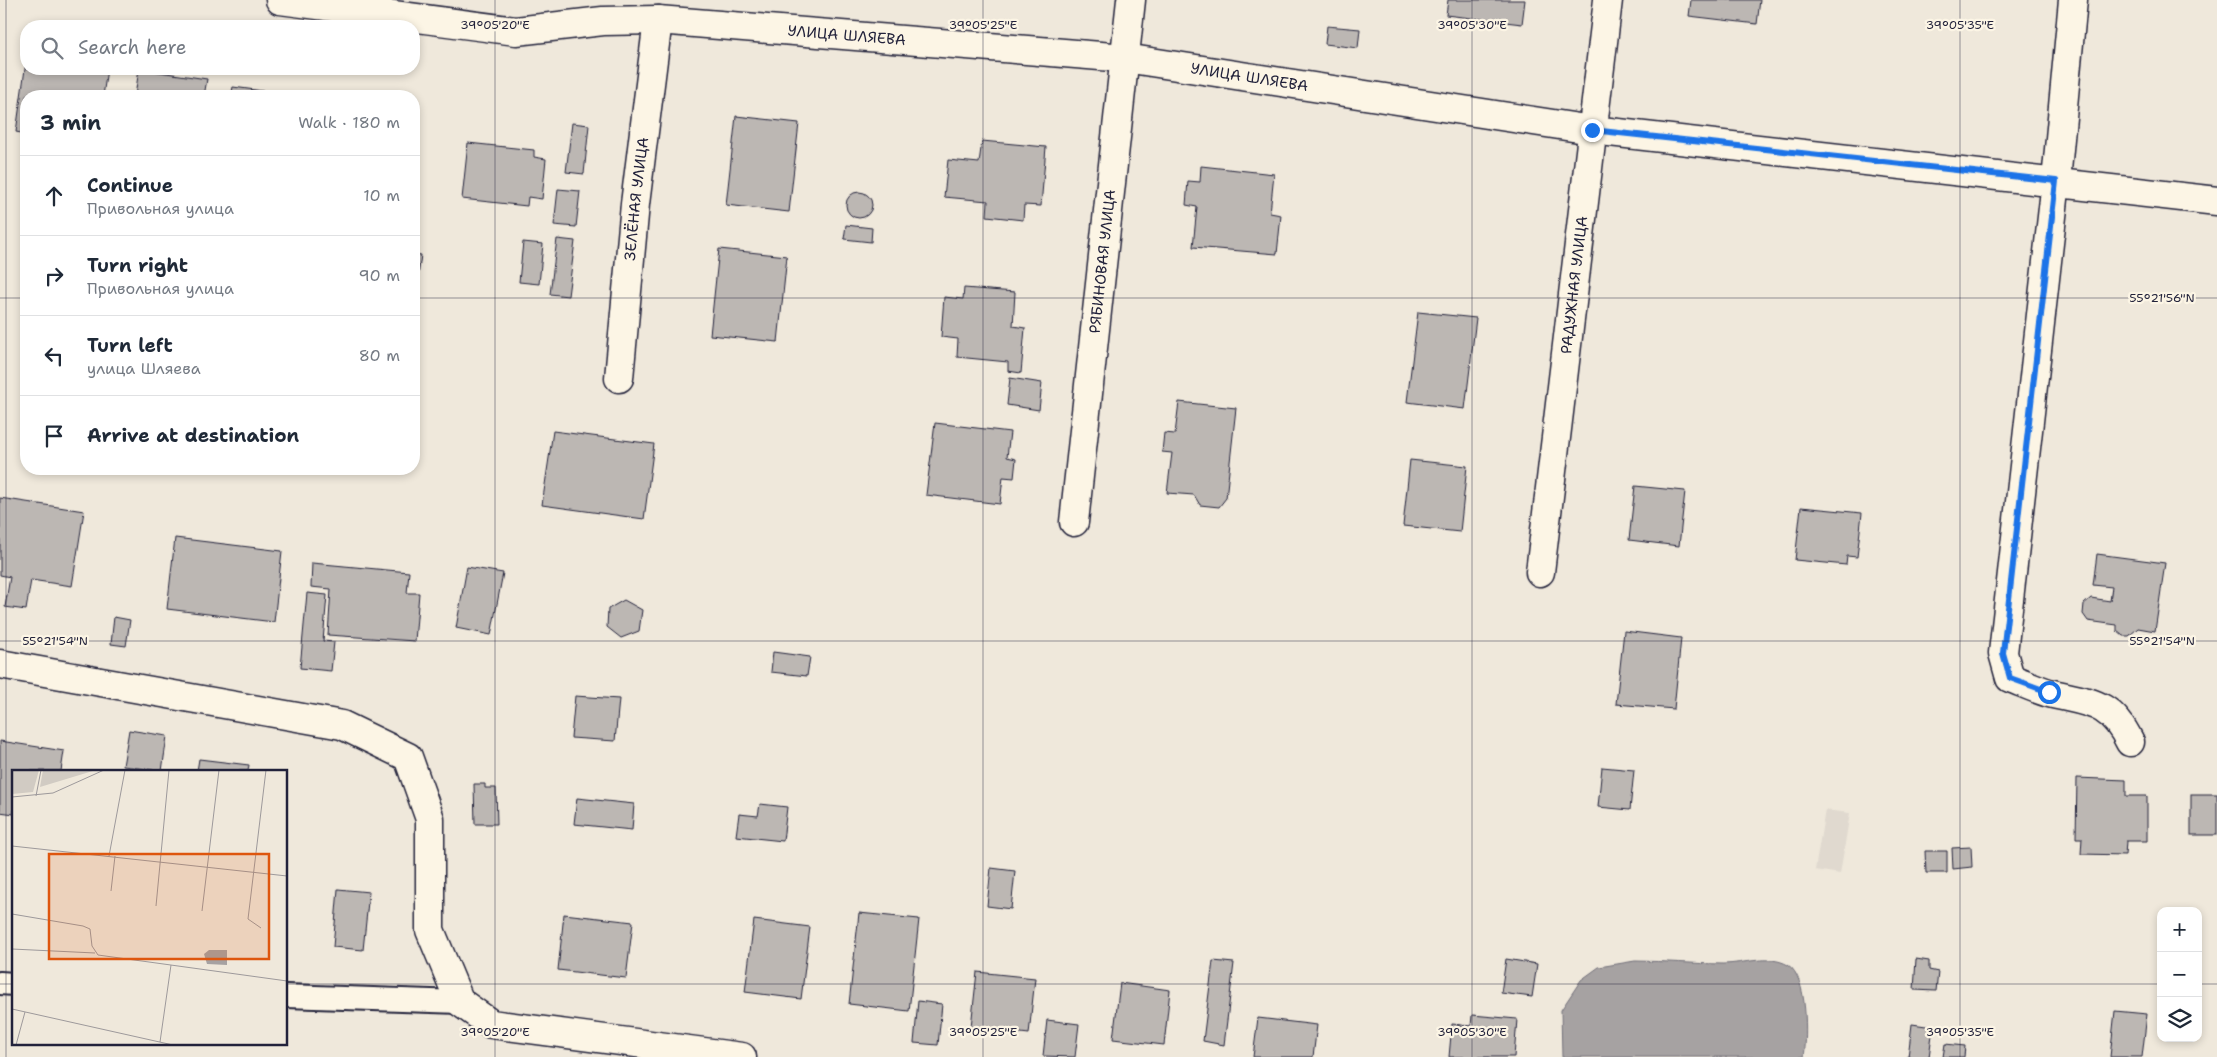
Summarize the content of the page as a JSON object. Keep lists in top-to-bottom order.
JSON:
{
  "streets": {
    "street": [
      "УЛИЦА ШЛЯЕВА",
      "ЗЕЛЁНАЯ УЛИЦА",
      "РЯБИНОВАЯ УЛИЦА",
      "РАДУЖНАЯ УЛИЦА"
    ]
  },
  "crossings": [
    ["УЛИЦА ШЛЯЕВА", "ЗЕЛЁНАЯ УЛИЦА"],
    ["УЛИЦА ШЛЯЕВА", "РЯБИНОВАЯ УЛИЦА"],
    ["УЛИЦА ШЛЯЕВА", "РАДУЖНАЯ УЛИЦА"]
  ],
  "page": {
    "search": "Search here",
    "heading": ["3 min", "Walk · 180 m"],
    "list": [
      ["Continue", "Привольная улица", "10 m"],
      ["Turn right", "Привольная улица", "90 m"],
      ["Turn left", "улица Шляева", "80 m"],
      "Arrive at destination"
    ],
    "map_buttons": ["+", "−"]
  },
  "coordinates": [
    "39°05'20\"E",
    "39°05'25\"E",
    "39°05'30\"E",
    "39°05'35\"E",
    "55°21'56\"N",
    "55°21'54\"N"
  ]
}
